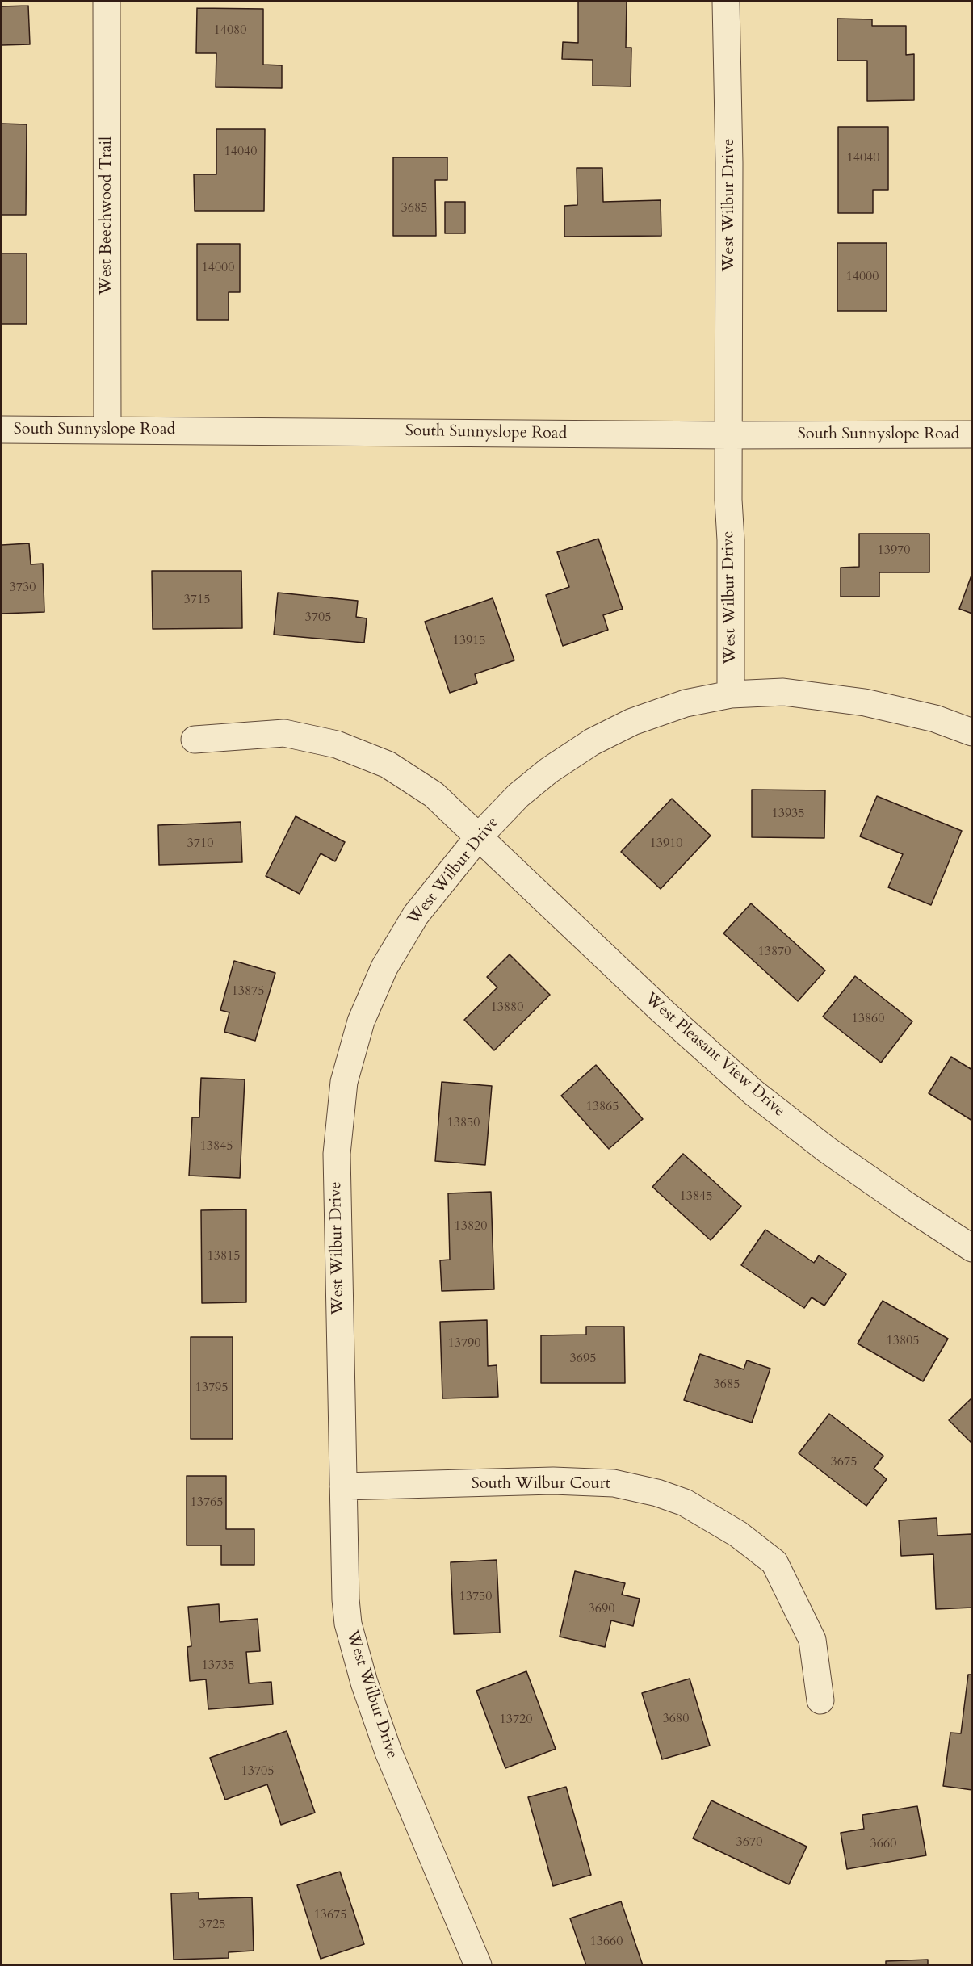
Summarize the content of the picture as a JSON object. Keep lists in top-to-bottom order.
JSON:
{
  "streets": {
    "street": [
      "West Wilbur Drive",
      "West Beechwood Trail",
      "South Sunnyslope Road",
      "West Pleasant View Drive",
      "South Wilbur Court"
    ]
  },
  "crossings": [
    ["West Wilbur Drive", "South Sunnyslope Road"],
    ["West Wilbur Drive", "West Pleasant View Drive"],
    ["West Wilbur Drive", "South Wilbur Court"],
    ["West Beechwood Trail", "South Sunnyslope Road"]
  ],
  "house_numbers": [
    "14080",
    "14040",
    "14040",
    "3685",
    "14000",
    "14000",
    "13970",
    "3730",
    "3715",
    "3705",
    "13915",
    "13935",
    "3710",
    "13910",
    "13870",
    "13875",
    "13880",
    "13860",
    "13865",
    "13850",
    "13845",
    "13845",
    "13820",
    "13815",
    "13805",
    "13790",
    "3695",
    "3685",
    "13795",
    "3675",
    "13765",
    "13750",
    "3690",
    "13735",
    "3680",
    "13720",
    "13705",
    "3670",
    "3660",
    "13675",
    "3725",
    "13660"
  ]
}
